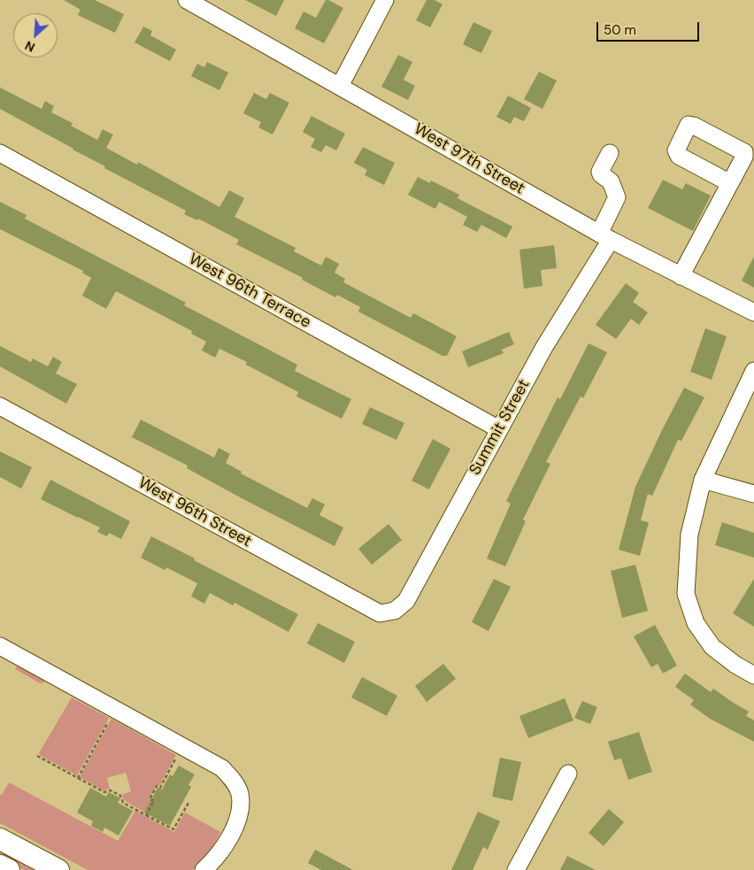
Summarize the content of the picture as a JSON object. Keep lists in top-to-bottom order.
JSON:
{
  "streets": {
    "street": [
      "West 97th Street",
      "West 96th Terrace",
      "Summit Street",
      "West 96th Street"
    ]
  },
  "crossings": [
    ["West 97th Street", "Summit Street"],
    ["West 96th Terrace", "Summit Street"],
    ["Summit Street", "West 96th Street"]
  ],
  "scale_bar": "50 m",
  "north": "bottom left"
}
